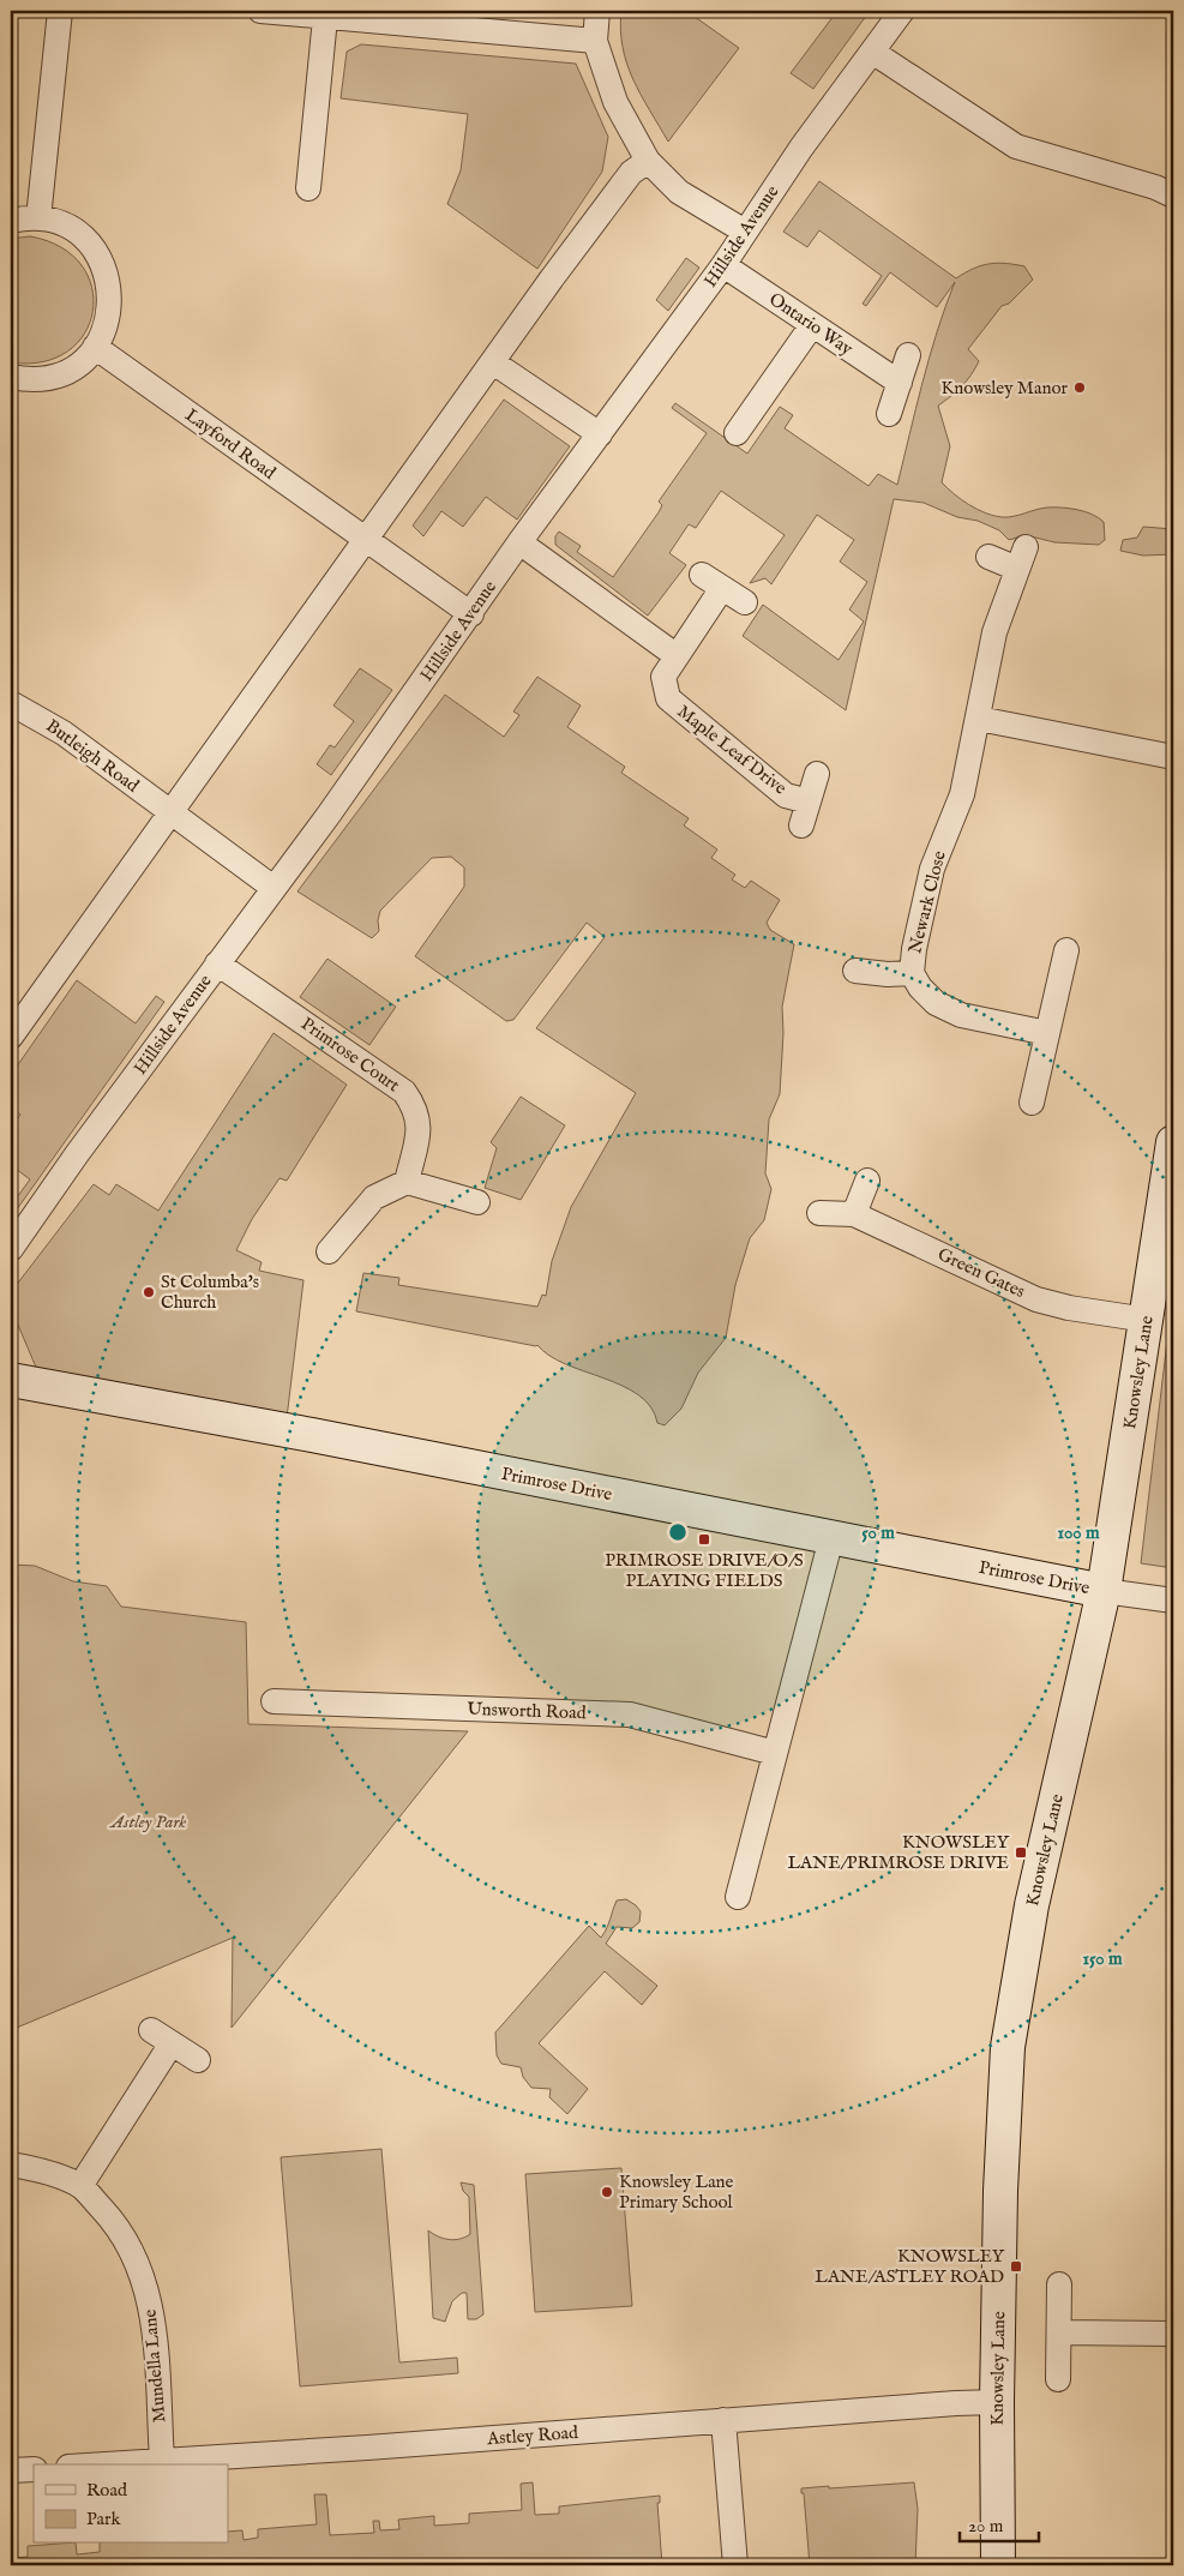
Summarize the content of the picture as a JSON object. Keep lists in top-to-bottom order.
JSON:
{
  "streets": {
    "main road": ["Knowsley Lane", "Primrose Drive"],
    "street": [
      "Hillside Avenue",
      "Ontario Way",
      "Layford Road",
      "Maple Leaf Drive",
      "Butleigh Road",
      "Newark Close",
      "Primrose Court",
      "Green Gates",
      "Unsworth Road",
      "Mundella Lane",
      "Astley Road"
    ]
  },
  "crossings": [
    ["Hillside Avenue", "Ontario Way"],
    ["Hillside Avenue", "Layford Road"],
    ["Hillside Avenue", "Butleigh Road"],
    ["Hillside Avenue", "Primrose Court"],
    ["Green Gates", "Knowsley Lane"],
    ["Knowsley Lane", "Primrose Drive"],
    ["Knowsley Lane", "Astley Road"],
    ["Mundella Lane", "Astley Road"]
  ],
  "parks": ["Astley Park"],
  "places": {
    "other": ["Knowsley Manor", "St Columba's Church", "Knowsley Lane Primary School"],
    "transit": ["PRIMROSE DRIVE/O/S PLAYING FIELDS", "KNOWSLEY LANE/PRIMROSE DRIVE", "KNOWSLEY LANE/ASTLEY ROAD"]
  },
  "legend": ["Road", "Park"],
  "scale_bar": "20 m",
  "rings": ["50 m", "100 m", "150 m"]
}
